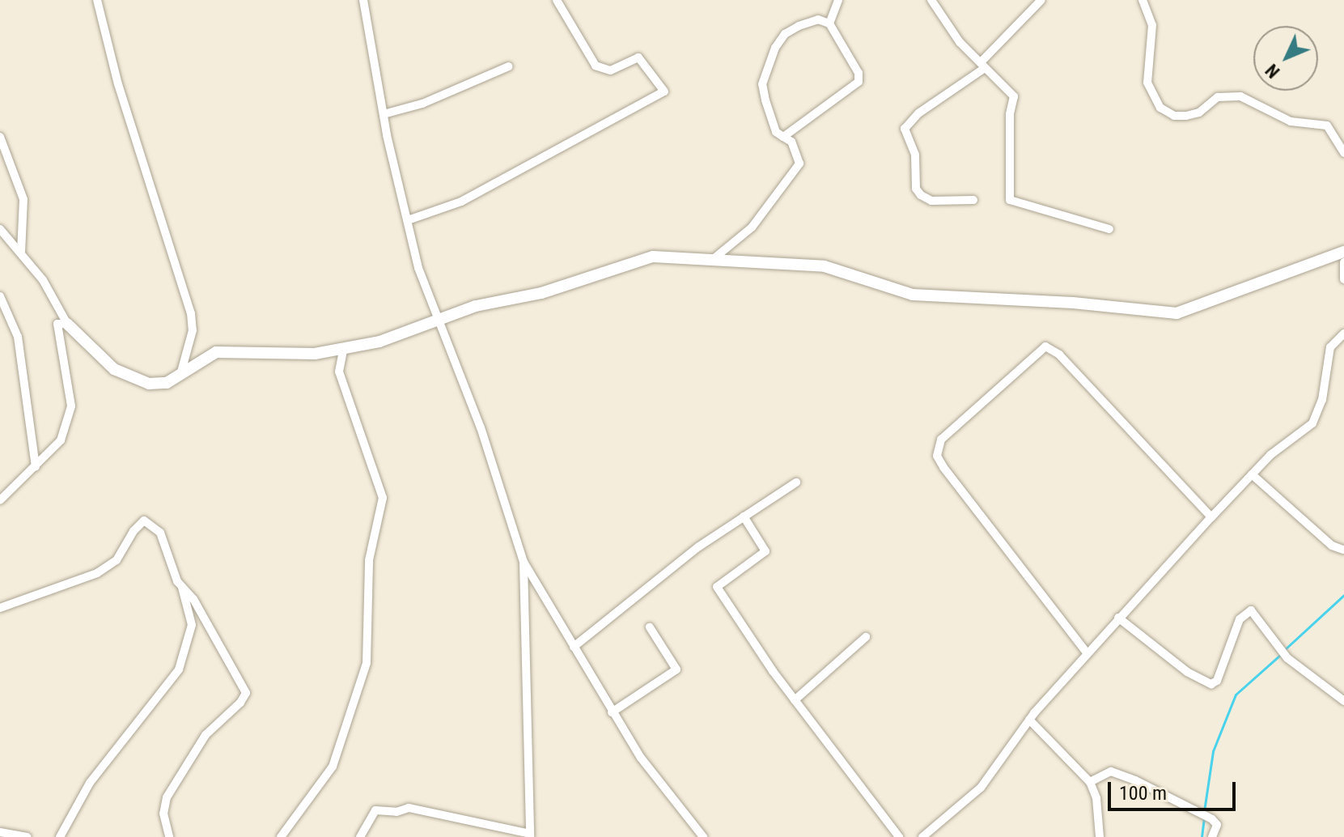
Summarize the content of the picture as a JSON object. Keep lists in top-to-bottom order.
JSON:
{
  "scale_bar": "100 m",
  "north": "bottom left"
}
